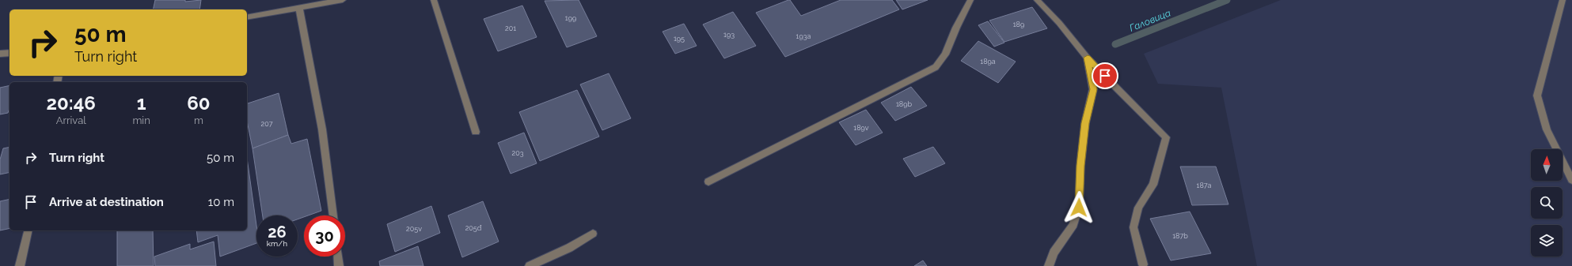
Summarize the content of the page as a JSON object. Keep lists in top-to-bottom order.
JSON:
{
  "water": ["Галовица"],
  "house_numbers": [
    "199",
    "189",
    "201",
    "193",
    "193a",
    "195",
    "189a",
    "189b",
    "207",
    "189v",
    "203",
    "187a",
    "205đ",
    "205v",
    "187b"
  ],
  "north": "top",
  "page": {
    "turn": ["50 m", "Turn right"],
    "eta": [
      "20:46",
      "Arrival",
      "1",
      "min",
      "60",
      "m"
    ],
    "list": [
      {
        "name": "Turn right",
        "value": "50 m"
      },
      {
        "name": "Arrive at destination",
        "value": "10 m"
      }
    ],
    "speed": "26 km/h",
    "limit": "30"
  }
}
